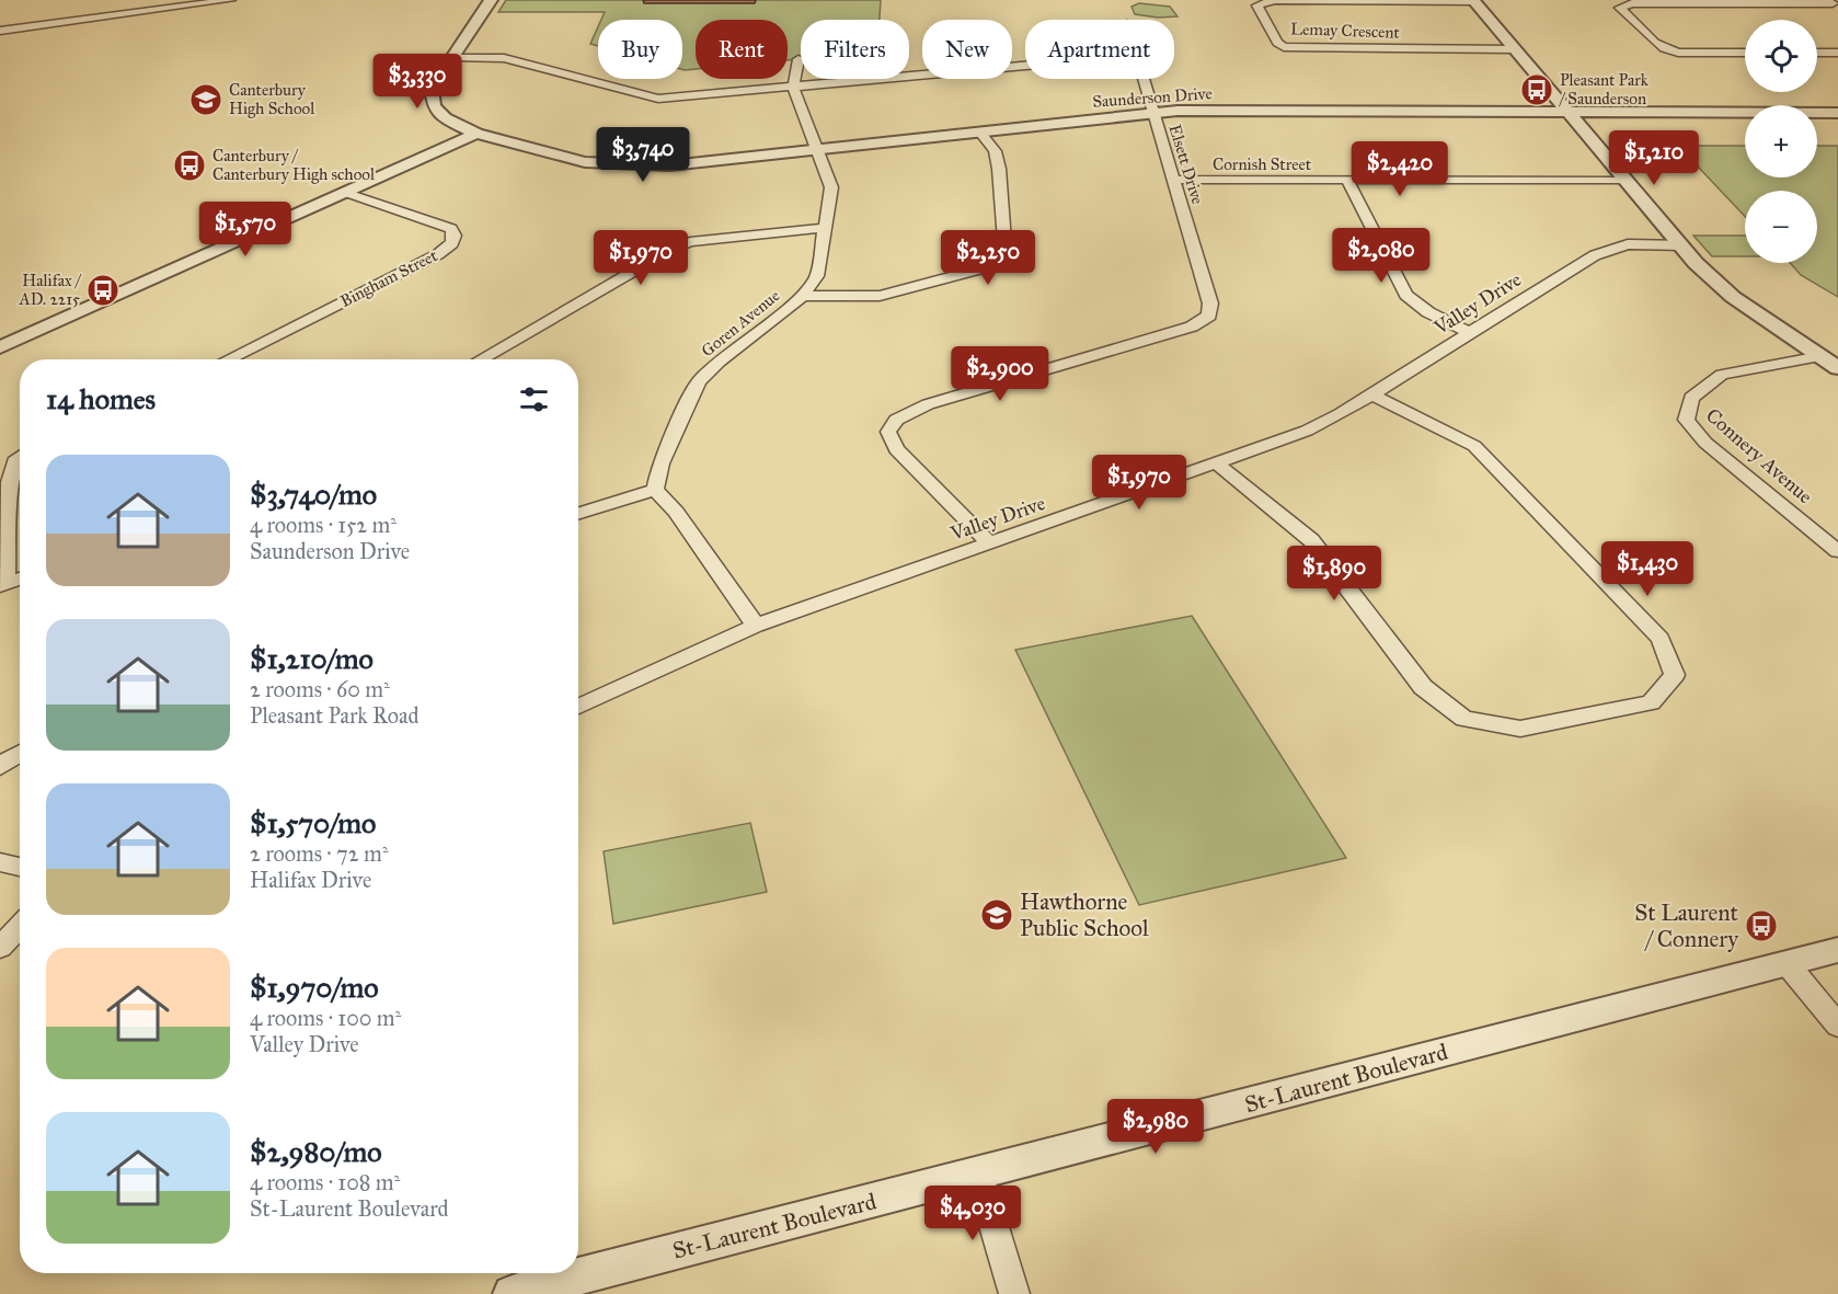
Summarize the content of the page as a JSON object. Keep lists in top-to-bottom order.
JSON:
{
  "streets": {
    "street": [
      "Lemay Crescent",
      "Saunderson Drive",
      "Elsett Drive",
      "Cornish Street",
      "Bingham Street",
      "Valley Drive",
      "Goren Avenue",
      "Connery Avenue",
      "St-Laurent Boulevard"
    ]
  },
  "crossings": [
    ["Saunderson Drive", "Elsett Drive"],
    ["Saunderson Drive", "Goren Avenue"],
    ["Elsett Drive", "Cornish Street"],
    ["Elsett Drive", "Valley Drive"]
  ],
  "places": {
    "bus stop": [
      "Pleasant Park / Saunderson",
      "Canterbury / Canterbury High school",
      "Halifax / AD. 2215",
      "St Laurent / Connery"
    ],
    "school or university": ["Canterbury High School", "Hawthorne Public School"]
  },
  "page": {
    "map_buttons": ["+", "−"],
    "chip": [
      "Buy",
      "Rent",
      "Filters",
      "New",
      "Apartment"
    ],
    "price": [
      "$3,330",
      "$3,740",
      "$1,210",
      "$2,420",
      "$1,570",
      "$2,080",
      "$1,970",
      "$2,250",
      "$2,900",
      "$1,970",
      "$1,430",
      "$1,890",
      "$2,980",
      "$4,030"
    ],
    "heading": "14 homes",
    "list": [
      {
        "name": "$3,740/mo",
        "note": "4 rooms · 152 m² · Saunderson Drive"
      },
      {
        "name": "$1,210/mo",
        "note": "2 rooms · 60 m² · Pleasant Park Road"
      },
      {
        "name": "$1,570/mo",
        "note": "2 rooms · 72 m² · Halifax Drive"
      },
      {
        "name": "$1,970/mo",
        "note": "4 rooms · 100 m² · Valley Drive"
      },
      {
        "name": "$2,980/mo",
        "note": "4 rooms · 108 m² · St-Laurent Boulevard"
      }
    ]
  }
}
